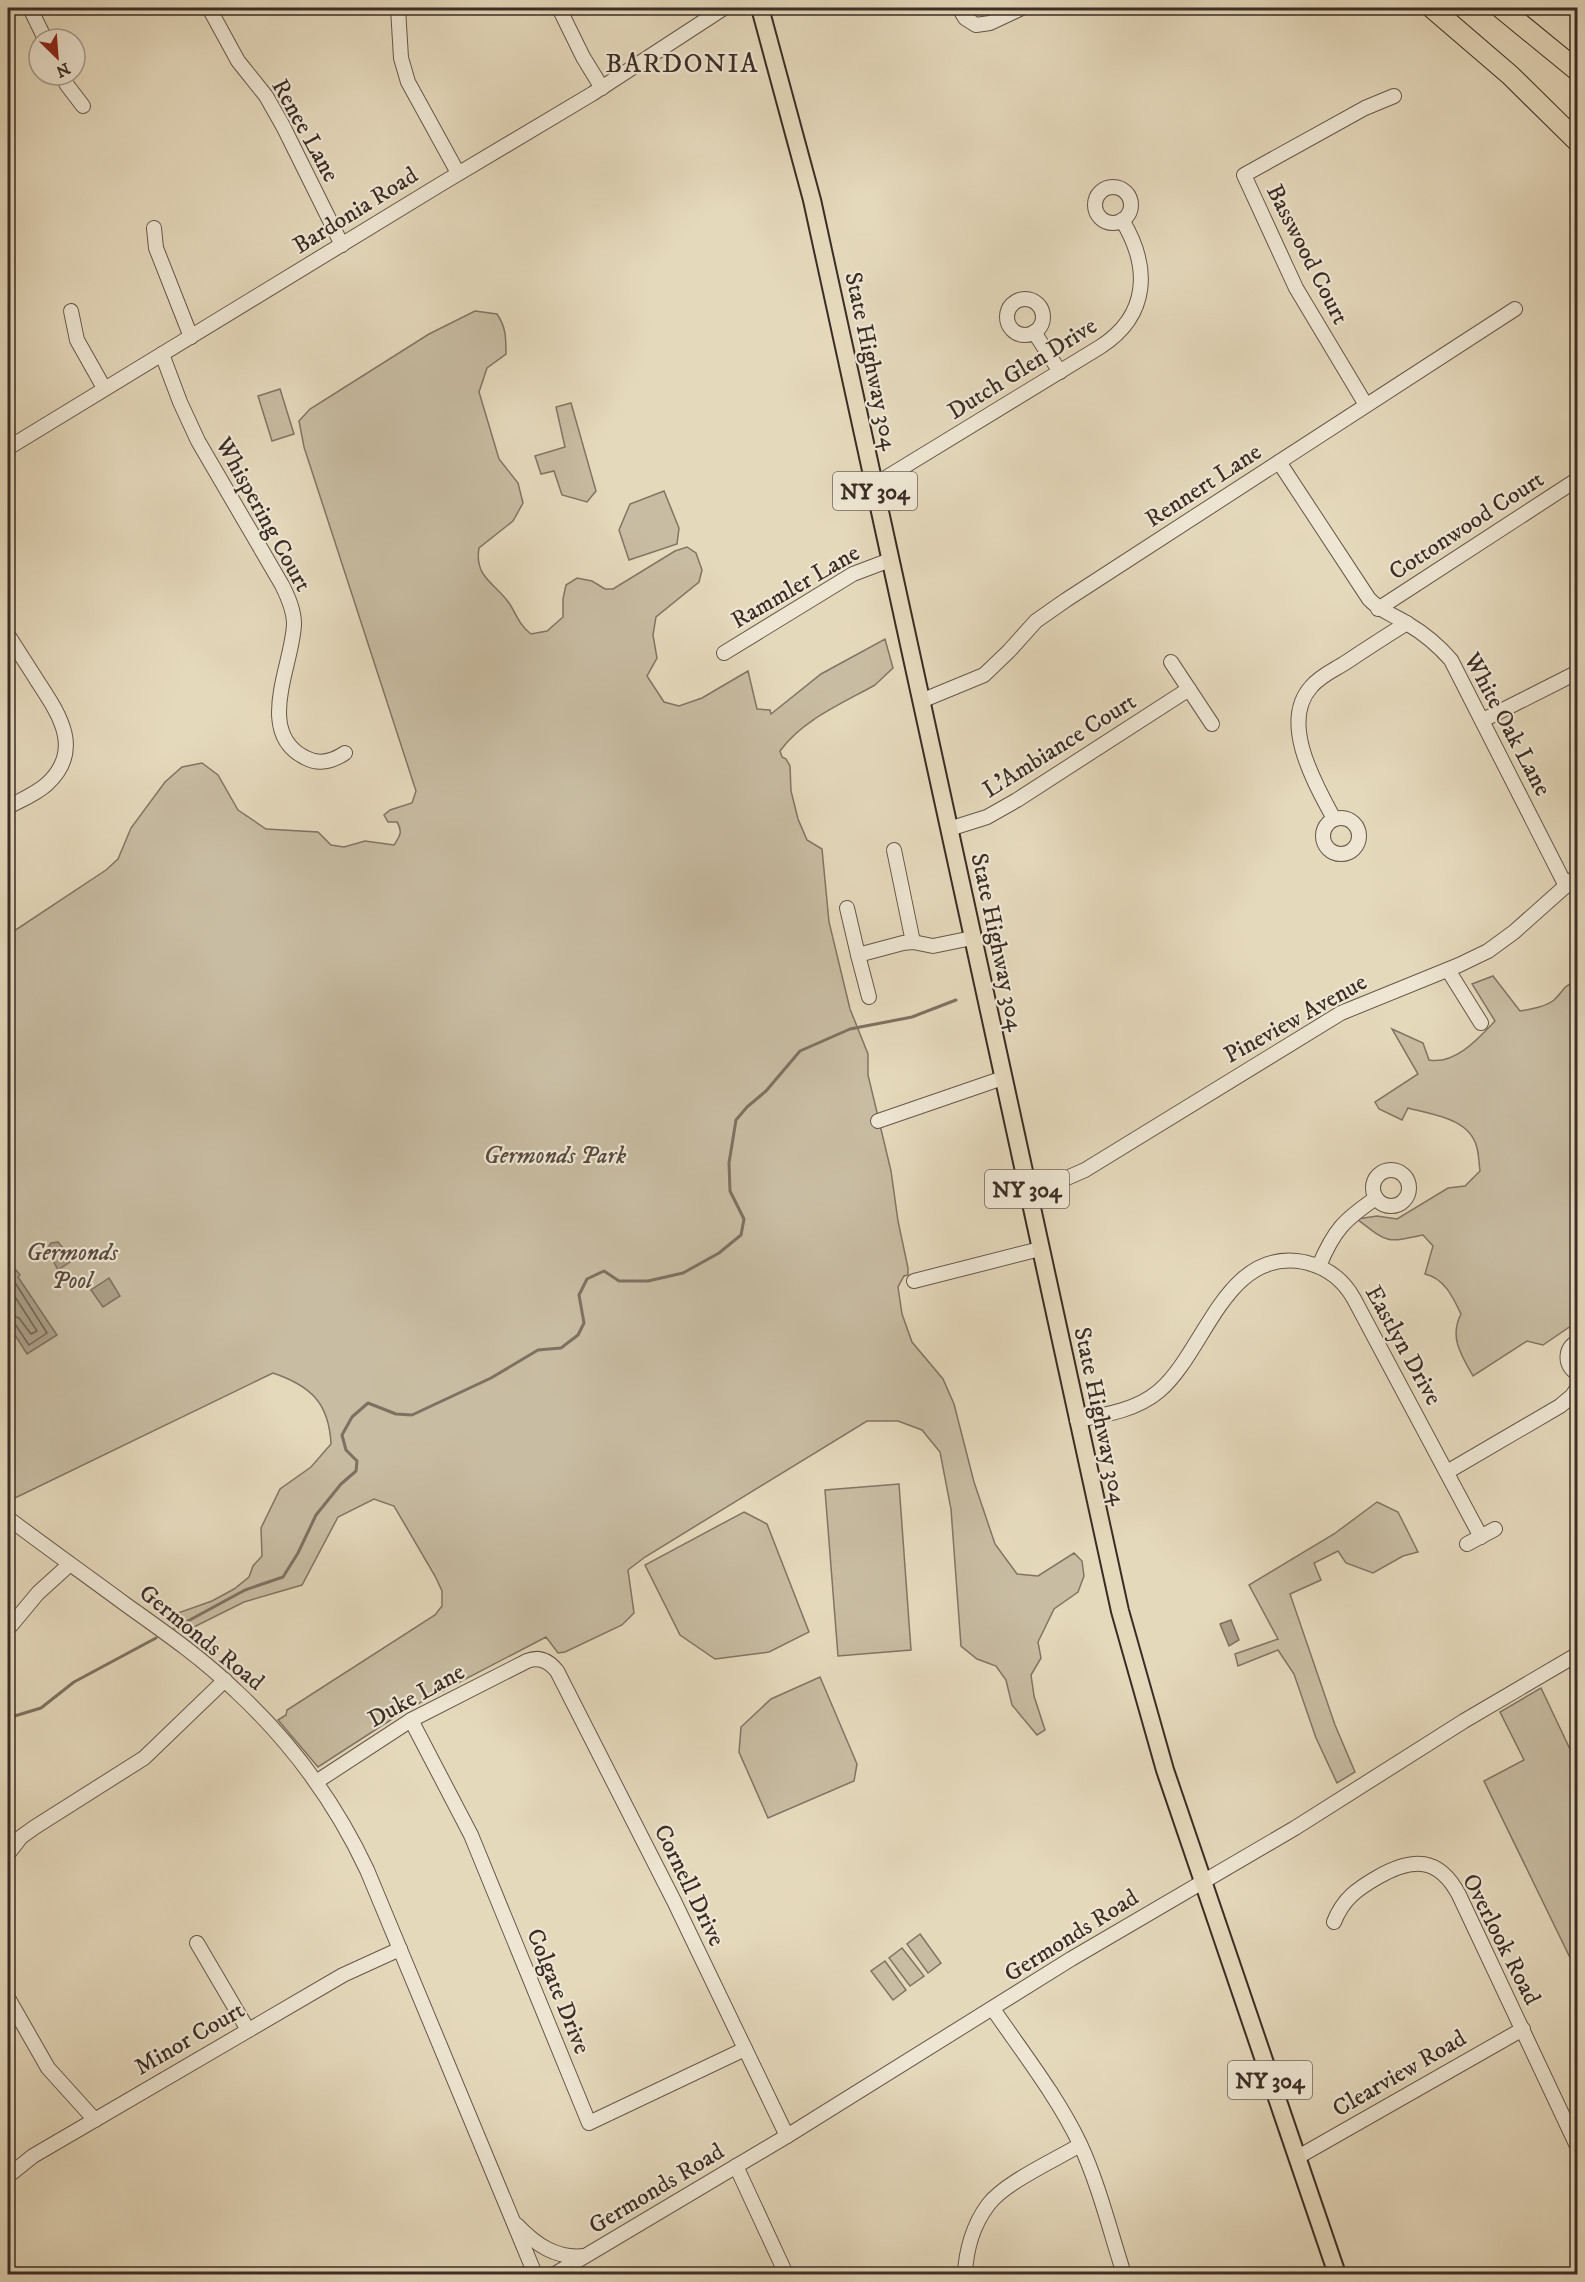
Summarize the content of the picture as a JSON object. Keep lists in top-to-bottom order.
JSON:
{
  "streets": {
    "main road": ["State Highway 304", "NY 304"],
    "street": [
      "Renee Lane",
      "Bardonia Road",
      "Basswood Court",
      "Dutch Glen Drive",
      "Rennert Lane",
      "Whispering Court",
      "Cottonwood Court",
      "Rammler Lane",
      "White Oak Lane",
      "L'Ambiance Court",
      "Pineview Avenue",
      "Eastlyn Drive",
      "Germonds Road",
      "Duke Lane",
      "Cornell Drive",
      "Overlook Road",
      "Colgate Drive",
      "Minor Court",
      "Clearview Road"
    ]
  },
  "crossings": [
    ["Renee Lane", "Bardonia Road"],
    ["Bardonia Road", "Whispering Court"],
    ["Basswood Court", "Rennert Lane"],
    ["State Highway 304", "Dutch Glen Drive"],
    ["State Highway 304", "Rennert Lane"],
    ["State Highway 304", "NY 304"],
    ["State Highway 304", "Rammler Lane"],
    ["State Highway 304", "L'Ambiance Court"],
    ["State Highway 304", "Pineview Avenue"],
    ["State Highway 304", "Eastlyn Drive"],
    ["State Highway 304", "Germonds Road"],
    ["Rennert Lane", "White Oak Lane"],
    ["NY 304", "Germonds Road"],
    ["NY 304", "Clearview Road"],
    ["Cottonwood Court", "White Oak Lane"],
    ["White Oak Lane", "Pineview Avenue"],
    ["Germonds Road", "Duke Lane"],
    ["Germonds Road", "Cornell Drive"],
    ["Germonds Road", "Minor Court"],
    ["Duke Lane", "Cornell Drive"],
    ["Duke Lane", "Colgate Drive"],
    ["Cornell Drive", "Colgate Drive"],
    ["Overlook Road", "Clearview Road"]
  ],
  "districts": ["BARDONIA"],
  "parks": ["Germonds Park", "Germonds Pool"],
  "north": "bottom right"
}
